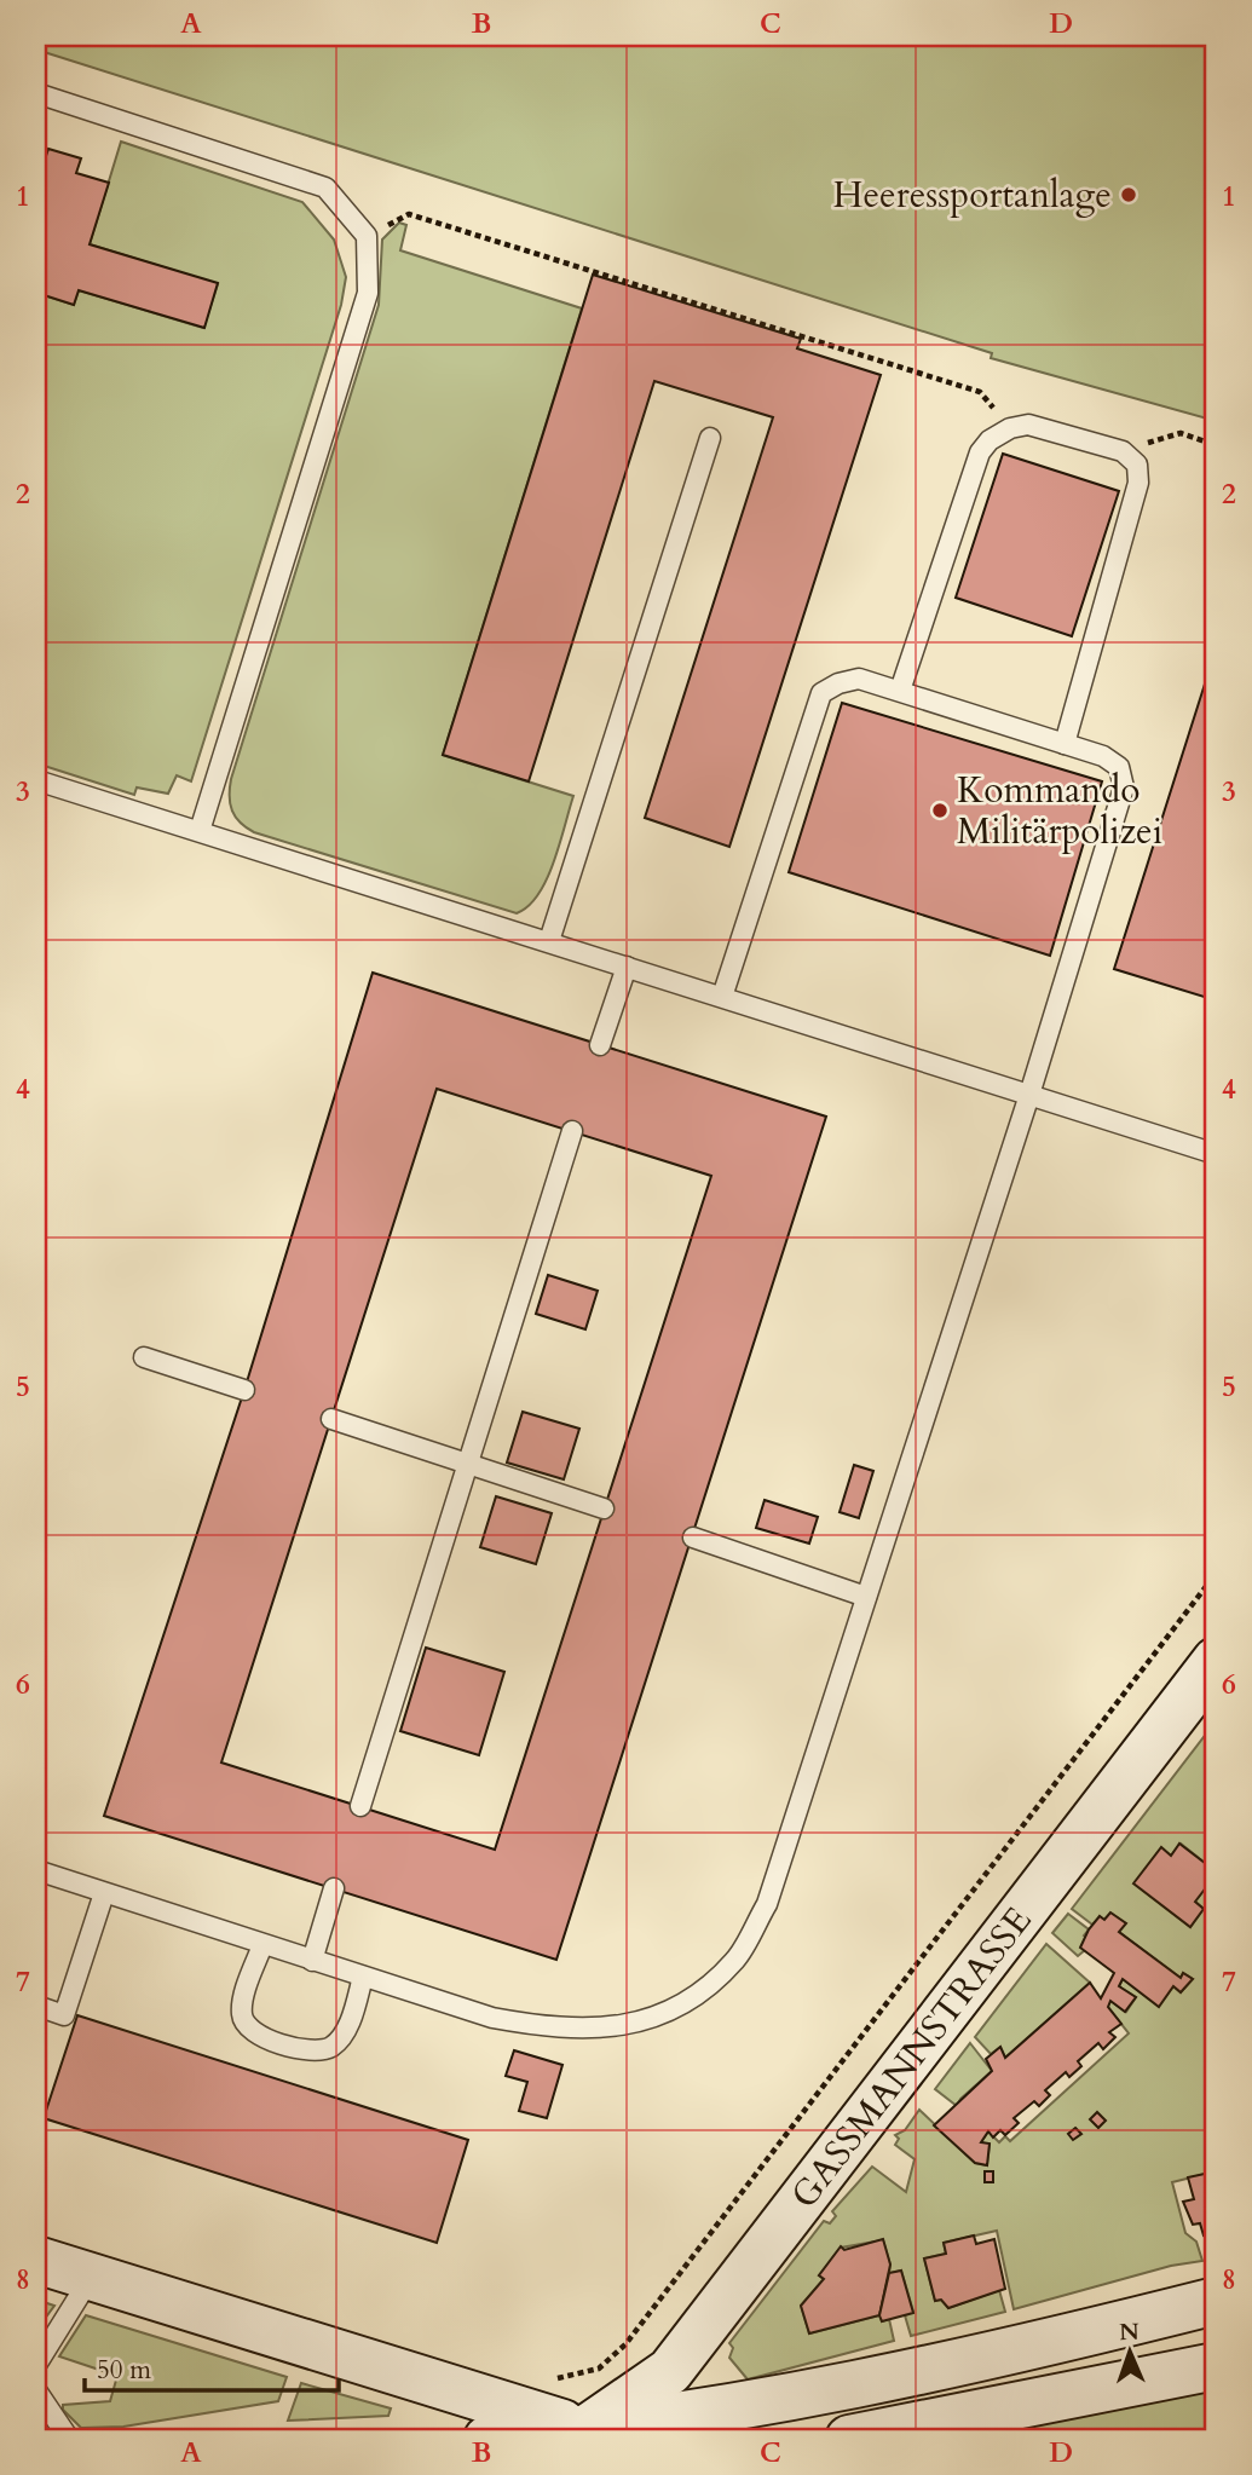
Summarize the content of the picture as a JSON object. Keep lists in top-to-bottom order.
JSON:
{
  "streets": {
    "street": ["GASSMANNSTRASSE"]
  },
  "places": ["Heeressportanlage", "Kommando Militärpolizei"],
  "scale_bar": "50 m",
  "north": "top",
  "grid": {
    "columns": [
      "A",
      "B",
      "C",
      "D"
    ],
    "rows": [
      "1",
      "2",
      "3",
      "4",
      "5",
      "6",
      "7",
      "8"
    ]
  }
}
